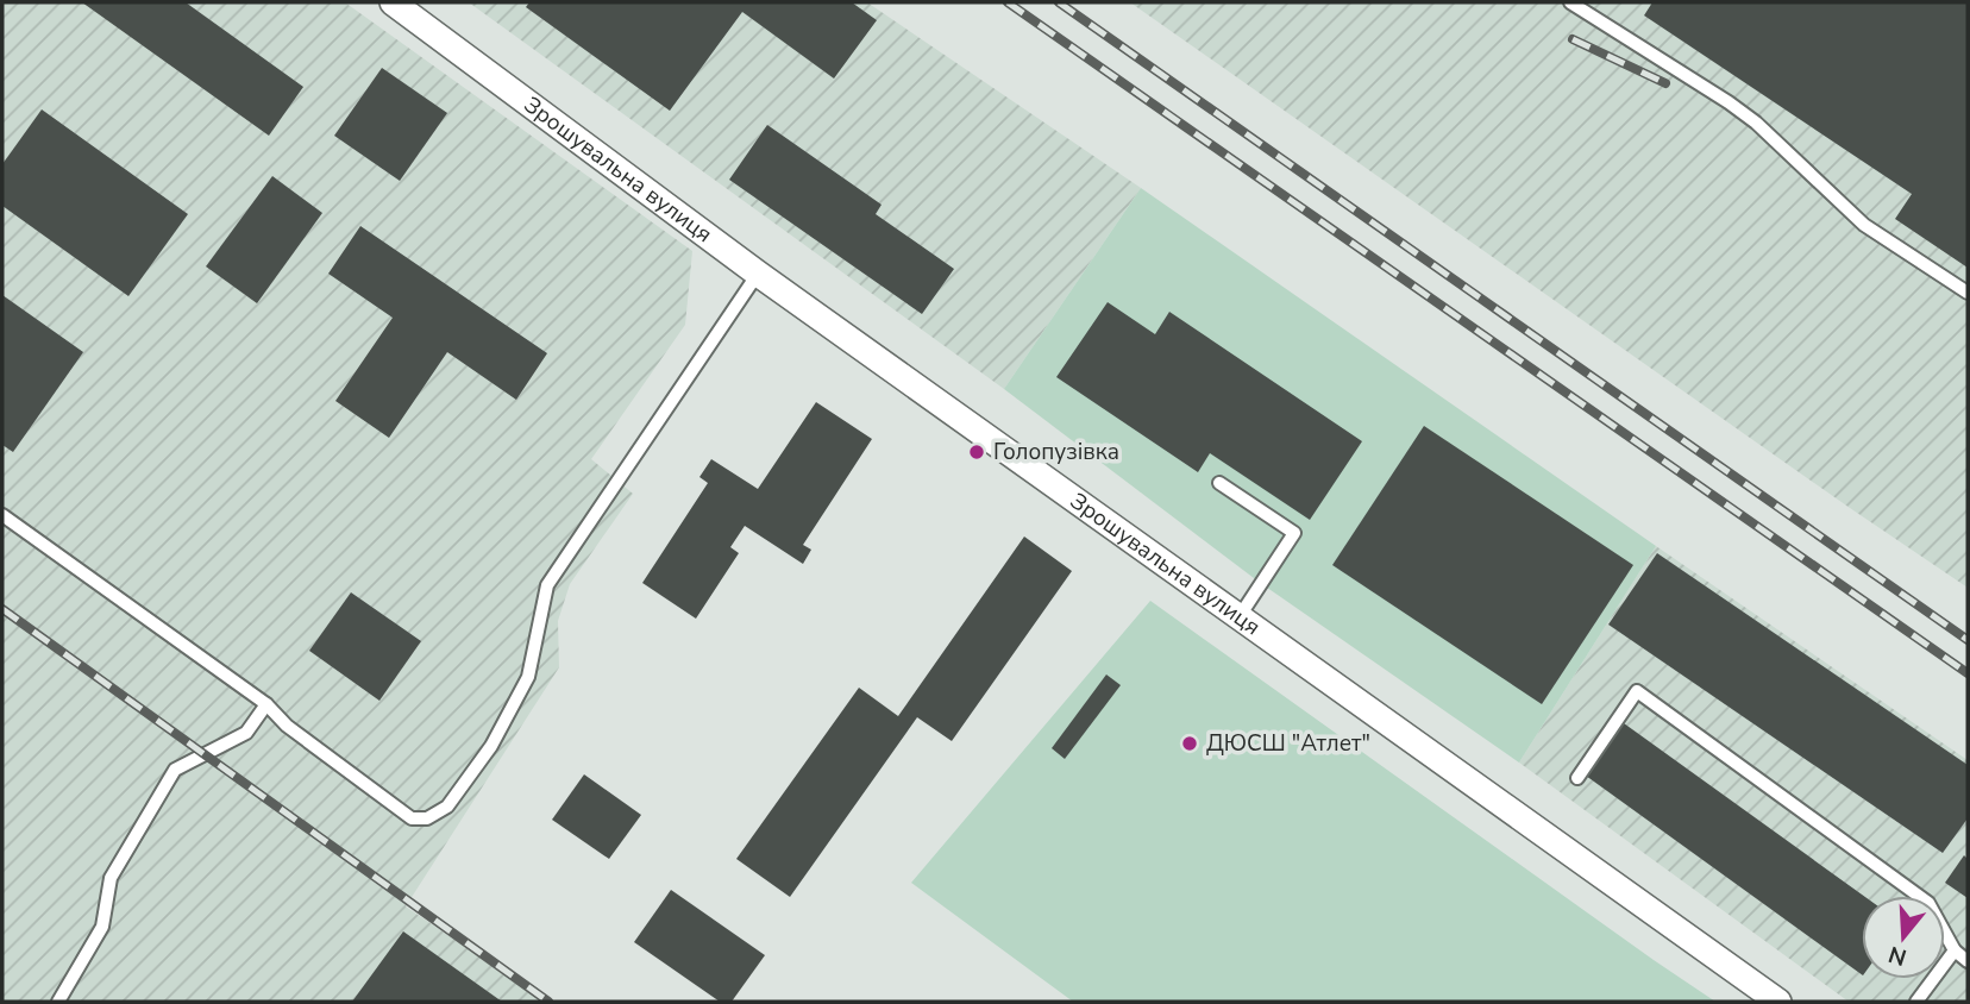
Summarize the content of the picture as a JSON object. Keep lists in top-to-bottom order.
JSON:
{
  "streets": {
    "street": ["Зрошувальна вулиця"]
  },
  "places": ["Голопузівка", "ДЮСШ \"Атлет\""],
  "north": "bottom"
}
